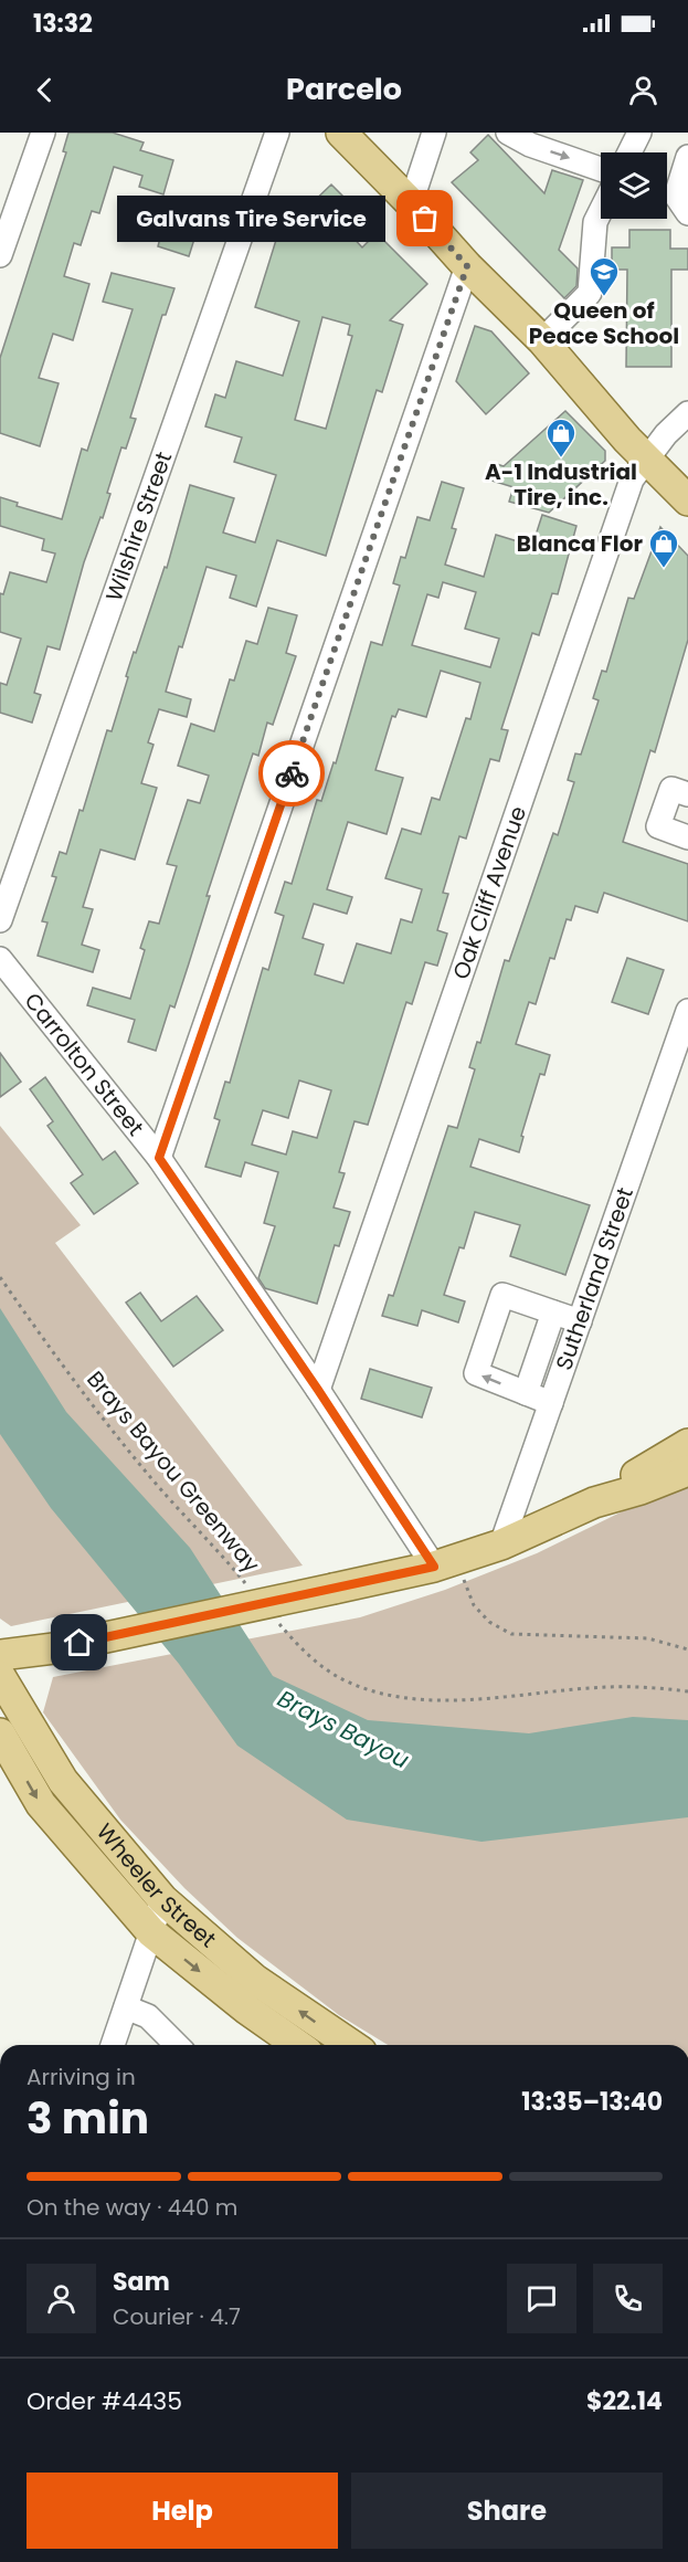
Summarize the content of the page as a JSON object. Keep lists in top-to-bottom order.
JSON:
{
  "streets": {
    "main road": ["Wheeler Street"],
    "street": [
      "Wilshire Street",
      "Oak Cliff Avenue",
      "Carrolton Street",
      "Sutherland Street"
    ],
    "path": ["Brays Bayou Greenway"]
  },
  "crossings": [
    ["Oak Cliff Avenue", "Carrolton Street"]
  ],
  "water": ["Brays Bayou"],
  "places": {
    "other": ["Galvans Tire Service"],
    "school or university": ["Queen of Peace School"],
    "shop": ["A-1 Industrial Tire, inc.", "Blanca Flor"]
  },
  "page": {
    "status": "13:32",
    "header": "Parcelo",
    "bubble": "Galvans Tire Service",
    "heading": ["3 min", "Arriving in", "13:35–13:40"],
    "panel": [
      "Sam",
      "Courier · 4.7",
      "Order #4435",
      "$22.14"
    ],
    "bar": "On the way · 440 m",
    "buttons": ["Help", "Share"]
  }
}
